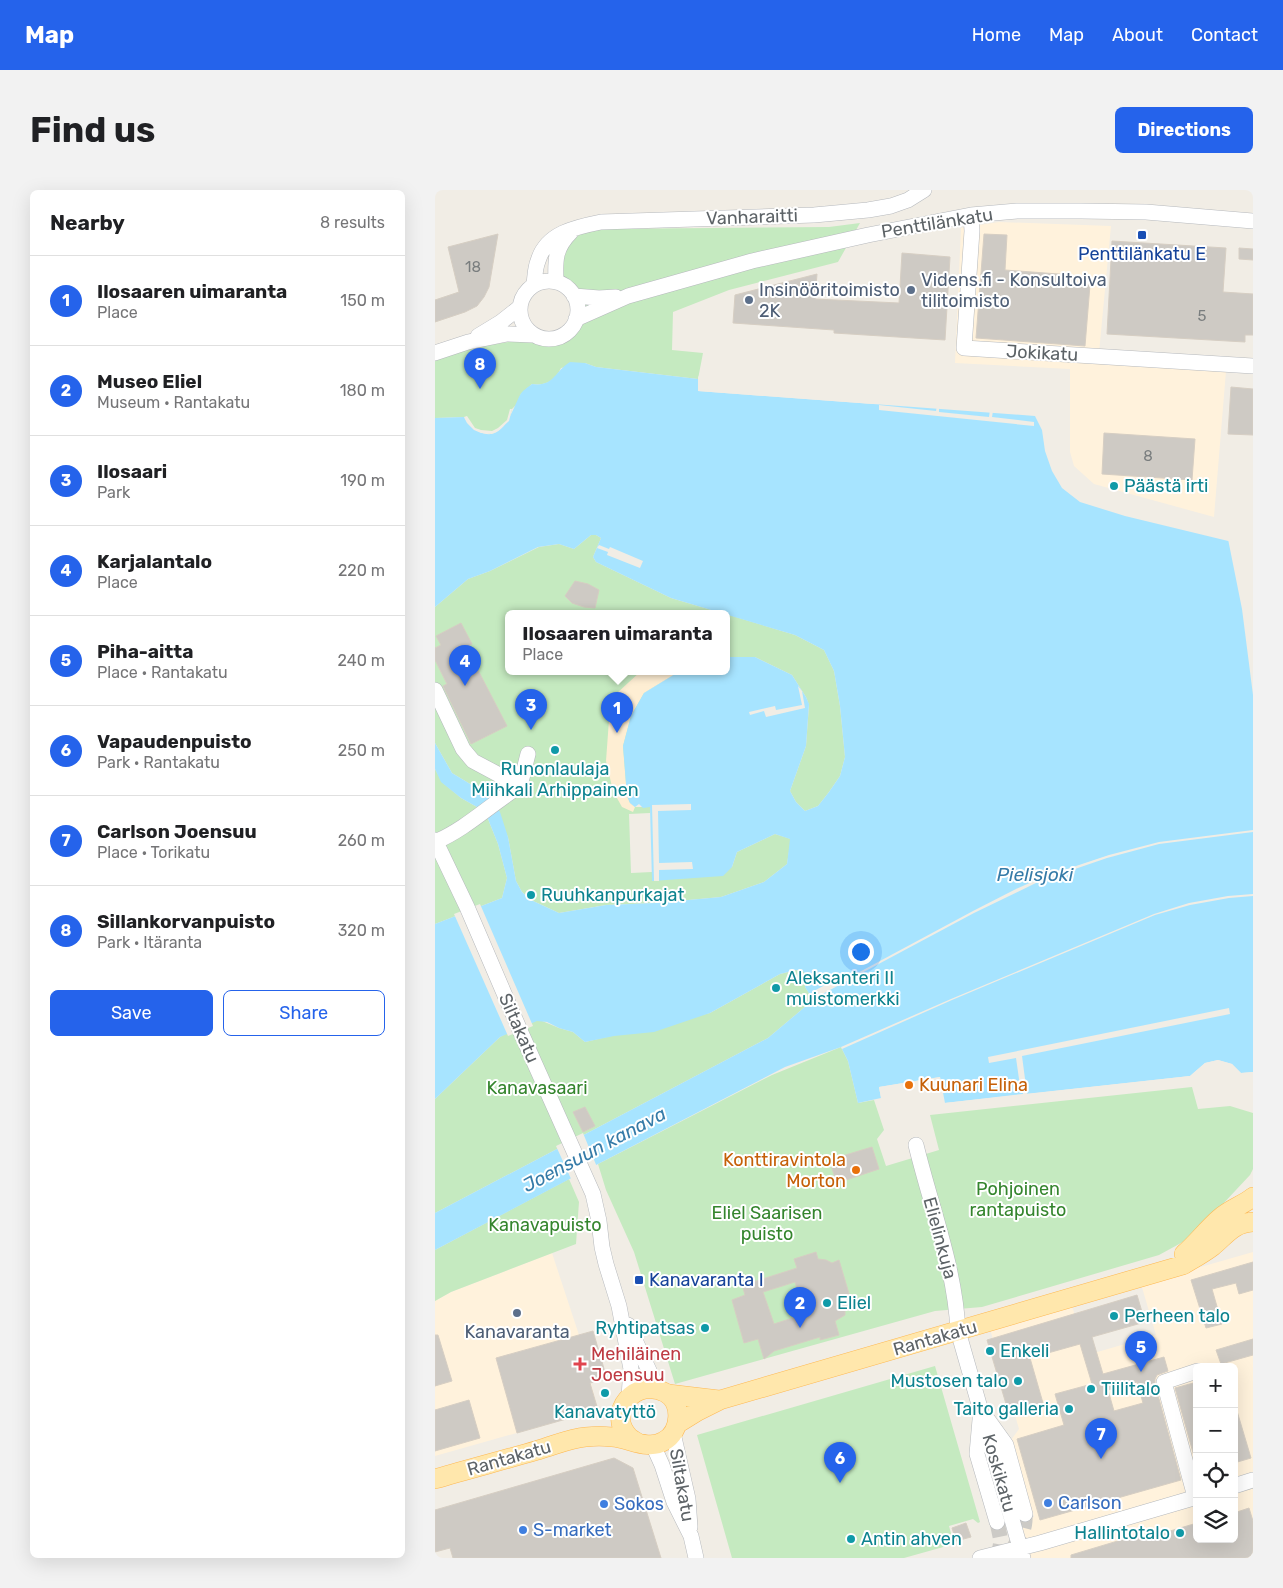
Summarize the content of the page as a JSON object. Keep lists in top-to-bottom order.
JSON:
{
  "streets": {
    "main road": ["Rantakatu"],
    "street": [
      "Vanharaitti",
      "Penttilänkatu",
      "Jokikatu",
      "Siltakatu",
      "Elielinkuja",
      "Koskikatu"
    ]
  },
  "crossings": [
    ["Vanharaitti", "Penttilänkatu"],
    ["Penttilänkatu", "Jokikatu"],
    ["Siltakatu", "Rantakatu"],
    ["Elielinkuja", "Rantakatu"],
    ["Elielinkuja", "Koskikatu"],
    ["Rantakatu", "Koskikatu"]
  ],
  "water": ["Pielisjoki", "Joensuun kanava"],
  "parks": [
    "Kanavasaari",
    "Pohjoinen rantapuisto",
    "Eliel Saarisen puisto",
    "Kanavapuisto"
  ],
  "places": {
    "transit": ["Penttilänkatu E", "Kanavaranta I"],
    "other": [
      "Videns.fi - Konsultoiva tilitoimisto",
      "Insinööritoimisto 2K",
      "Päästä irti",
      "Runonlaulaja Miihkali Arhippainen",
      "Ruuhkanpurkajat",
      "Aleksanteri II muistomerkki",
      "Kuunari Elina",
      "Konttiravintola Morton",
      "Eliel",
      "Kanavaranta",
      "Perheen talo",
      "Ryhtipatsas",
      "Enkeli",
      "Mustosen talo",
      "Tiilitalo",
      "Kanavatyttö",
      "Taito galleria",
      "Carlson",
      "Sokos",
      "S-market",
      "Hallintotalo",
      "Antin ahven"
    ],
    "health": ["Mehiläinen Joensuu"]
  },
  "house_numbers": ["18", "5", "8"],
  "page": {
    "header": "Map",
    "nav": [
      "Home",
      "Map",
      "About",
      "Contact"
    ],
    "buttons": [
      "Directions",
      ["Save", "Share"]
    ],
    "title": "Find us",
    "heading": ["Nearby", "8 results"],
    "list": [
      {
        "mark": "1",
        "name": "Ilosaaren uimaranta",
        "note": "Place",
        "value": "150 m"
      },
      {
        "mark": "2",
        "name": "Museo Eliel",
        "note": "Museum · Rantakatu",
        "value": "180 m"
      },
      {
        "mark": "3",
        "name": "Ilosaari",
        "note": "Park",
        "value": "190 m"
      },
      {
        "mark": "4",
        "name": "Karjalantalo",
        "note": "Place",
        "value": "220 m"
      },
      {
        "mark": "5",
        "name": "Piha-aitta",
        "note": "Place · Rantakatu",
        "value": "240 m"
      },
      {
        "mark": "6",
        "name": "Vapaudenpuisto",
        "note": "Park · Rantakatu",
        "value": "250 m"
      },
      {
        "mark": "7",
        "name": "Carlson Joensuu",
        "note": "Place · Torikatu",
        "value": "260 m"
      },
      {
        "mark": "8",
        "name": "Sillankorvanpuisto",
        "note": "Park · Itäranta",
        "value": "320 m"
      }
    ],
    "pins": [
      "8",
      "4",
      "3",
      "1",
      "2",
      "5",
      "7",
      "6"
    ],
    "popup": ["Ilosaaren uimaranta", "Place"],
    "map_buttons": ["+", "−"]
  }
}
